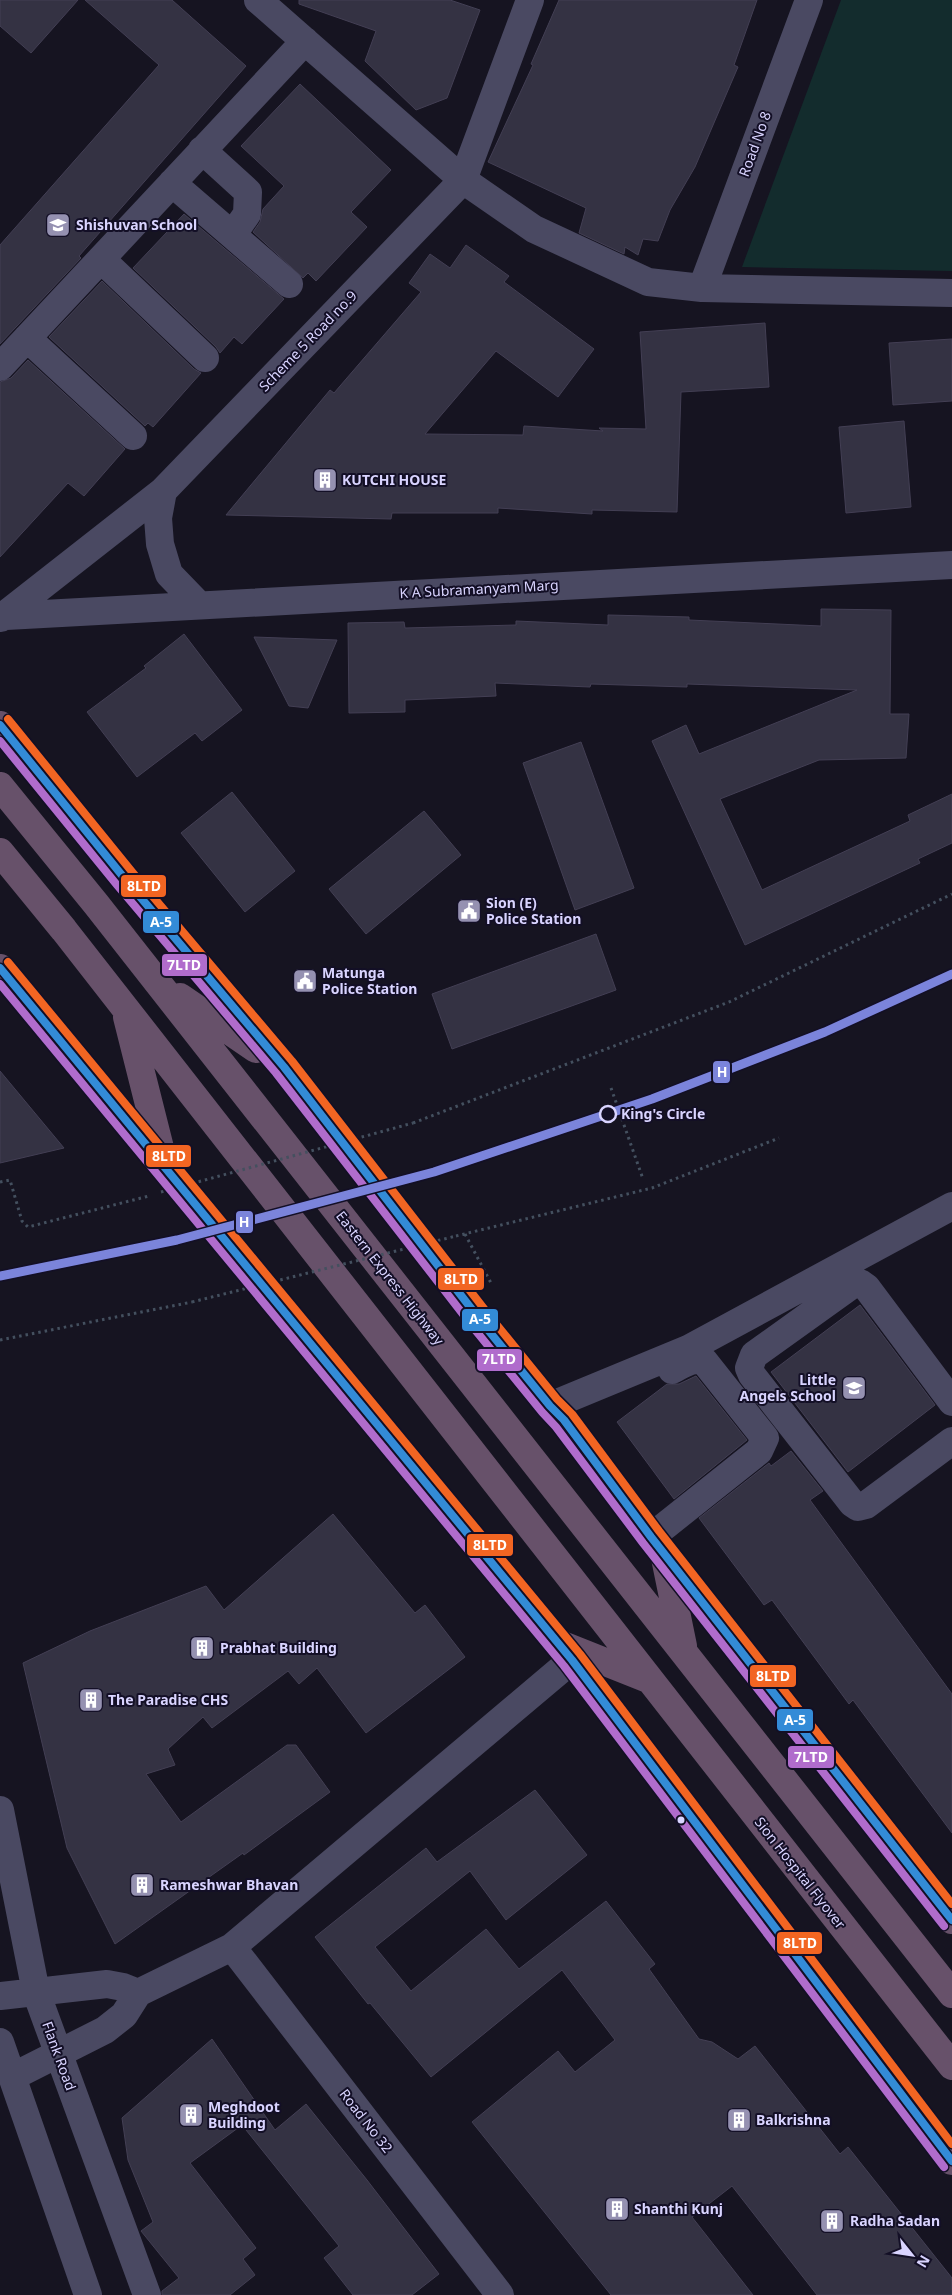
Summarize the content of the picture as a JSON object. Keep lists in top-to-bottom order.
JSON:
{
  "streets": {
    "highway": ["Eastern Express Highway", "Sion Hospital Flyover"],
    "street": [
      "Road No 8",
      "Scheme 5 Road no.9",
      "K A Subramanyam Marg",
      "Flank Road",
      "Road No 32"
    ]
  },
  "crossings": [
    ["Scheme 5 Road no.9", "K A Subramanyam Marg"]
  ],
  "places": {
    "school or university": ["Shishuvan School", "Little Angels School"],
    "building": [
      "KUTCHI HOUSE",
      "Prabhat Building",
      "The Paradise CHS",
      "Rameshwar Bhavan",
      "Meghdoot Building",
      "Balkrishna",
      "Shanthi Kunj",
      "Radha Sadan"
    ],
    "public building": ["Sion (E) Police Station", "Matunga Police Station"],
    "other": ["King's Circle"]
  },
  "lines": [
    "transit line 8LTD",
    "transit line A-5",
    "transit line 7LTD",
    "transit line H"
  ],
  "north": "bottom right"
}
